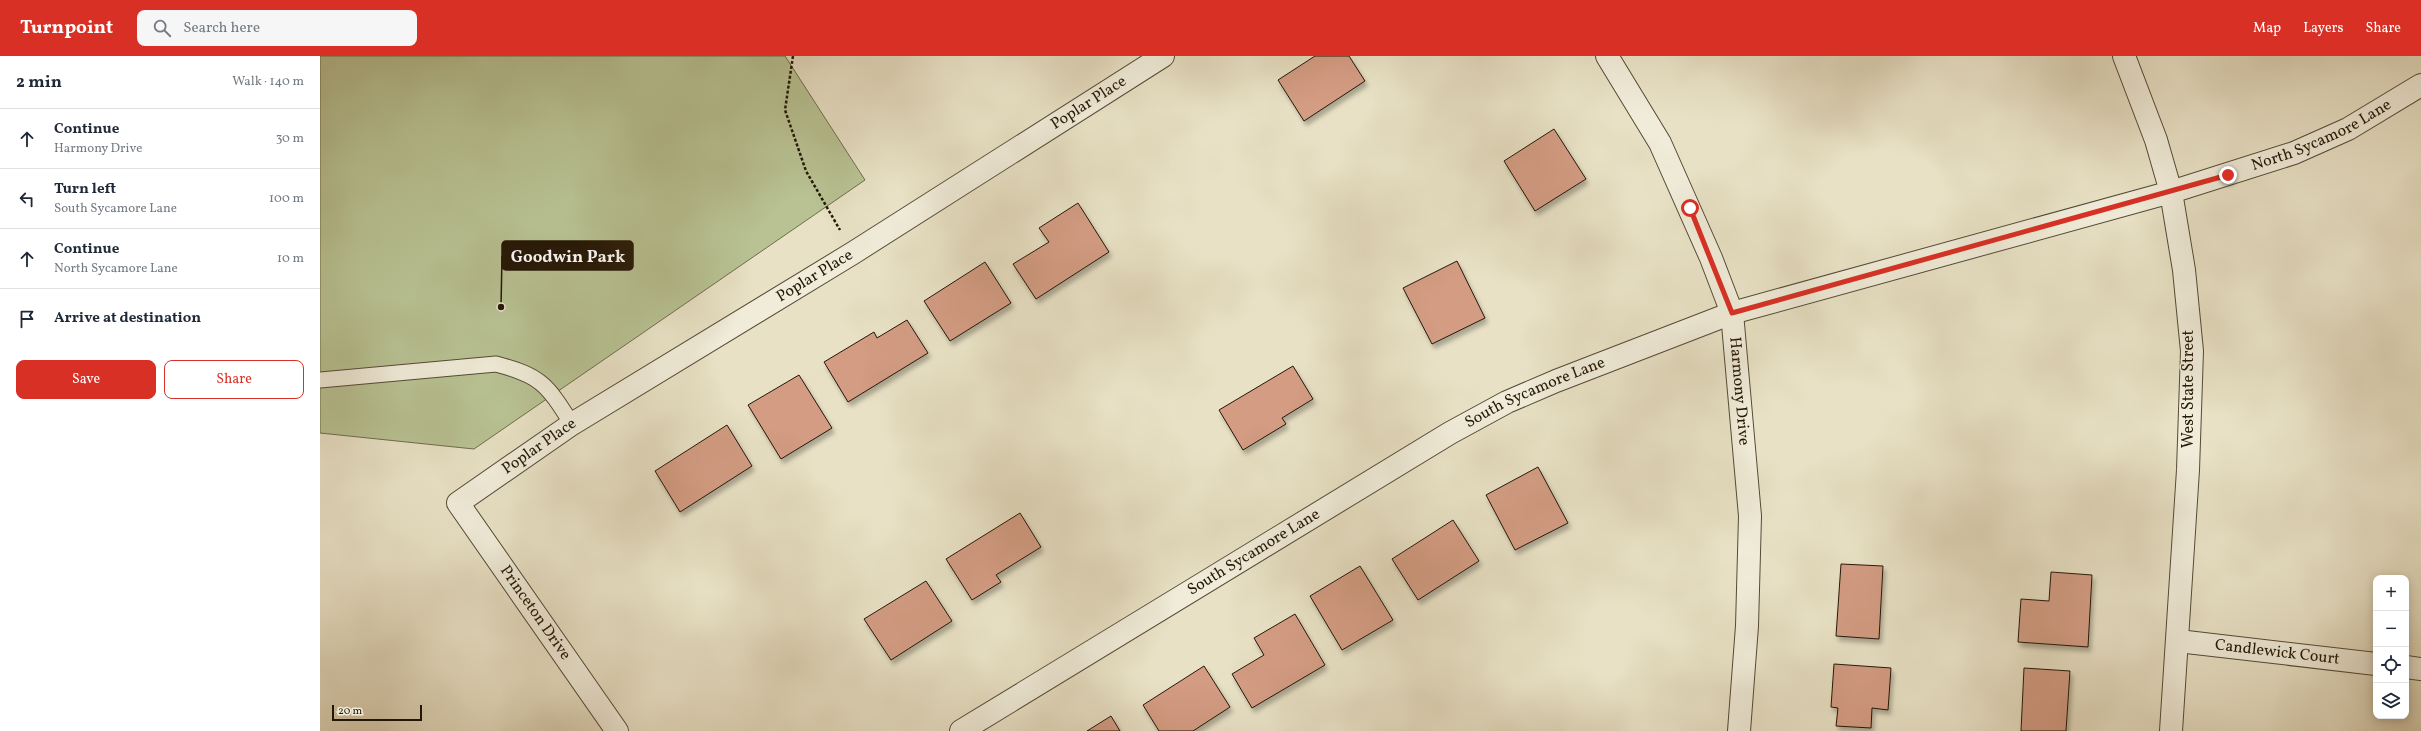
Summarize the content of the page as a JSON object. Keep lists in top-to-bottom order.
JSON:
{
  "streets": {
    "street": [
      "Poplar Place",
      "North Sycamore Lane",
      "West State Street",
      "Harmony Drive",
      "South Sycamore Lane",
      "Princeton Drive",
      "Candlewick Court"
    ]
  },
  "crossings": [
    ["Poplar Place", "Princeton Drive"],
    ["North Sycamore Lane", "West State Street"],
    ["North Sycamore Lane", "South Sycamore Lane"],
    ["West State Street", "South Sycamore Lane"],
    ["West State Street", "Candlewick Court"],
    ["Harmony Drive", "South Sycamore Lane"]
  ],
  "places": ["Goodwin Park"],
  "scale_bar": "20 m",
  "page": {
    "header": "Turnpoint",
    "search": "Search here",
    "nav": ["Map", "Layers", "Share"],
    "heading": ["2 min", "Walk · 140 m"],
    "list": [
      ["Continue", "Harmony Drive", "30 m"],
      ["Turn left", "South Sycamore Lane", "100 m"],
      ["Continue", "North Sycamore Lane", "10 m"],
      "Arrive at destination"
    ],
    "buttons": ["Save", "Share"],
    "map_buttons": ["+", "−"],
    "scale": "20 m"
  }
}
